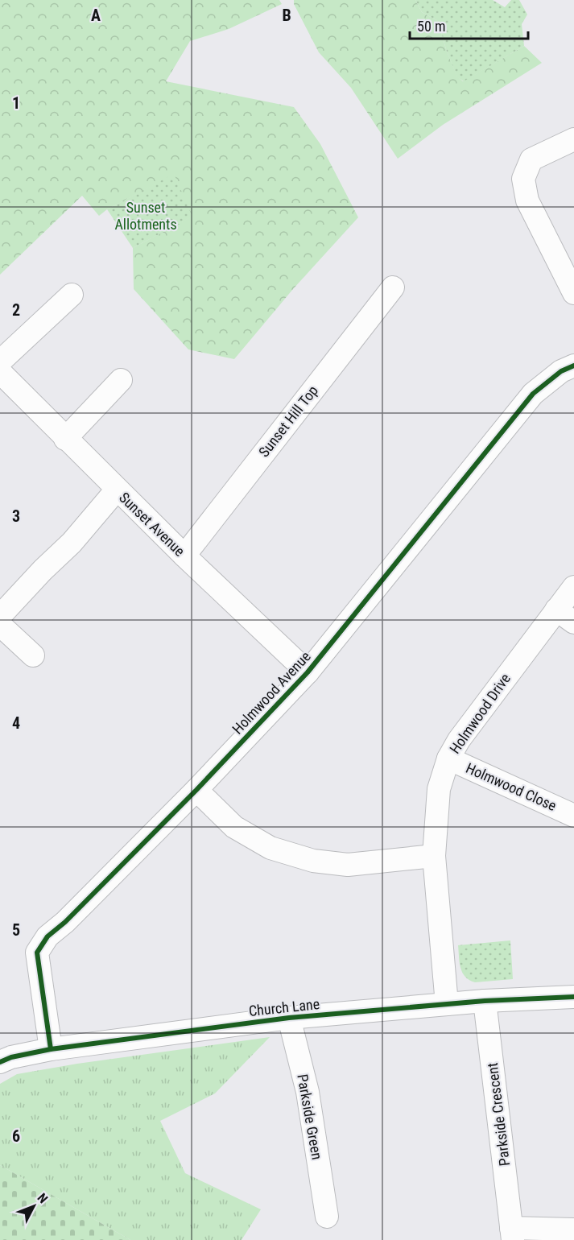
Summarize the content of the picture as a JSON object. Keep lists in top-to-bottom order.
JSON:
{
  "streets": {
    "street": [
      "Sunset Hill Top",
      "Sunset Avenue",
      "Holmwood Avenue",
      "Holmwood Drive",
      "Holmwood Close",
      "Church Lane",
      "Parkside Crescent",
      "Parkside Green"
    ]
  },
  "crossings": [
    ["Sunset Hill Top", "Sunset Avenue"],
    ["Sunset Avenue", "Holmwood Avenue"],
    ["Holmwood Avenue", "Church Lane"],
    ["Holmwood Drive", "Holmwood Close"],
    ["Holmwood Drive", "Church Lane"],
    ["Church Lane", "Parkside Crescent"],
    ["Church Lane", "Parkside Green"]
  ],
  "parks": ["Sunset Allotments"],
  "scale_bar": "50 m",
  "north": "top right",
  "grid": {
    "columns": ["A", "B"],
    "rows": [
      "1",
      "2",
      "3",
      "4",
      "5",
      "6"
    ]
  }
}
